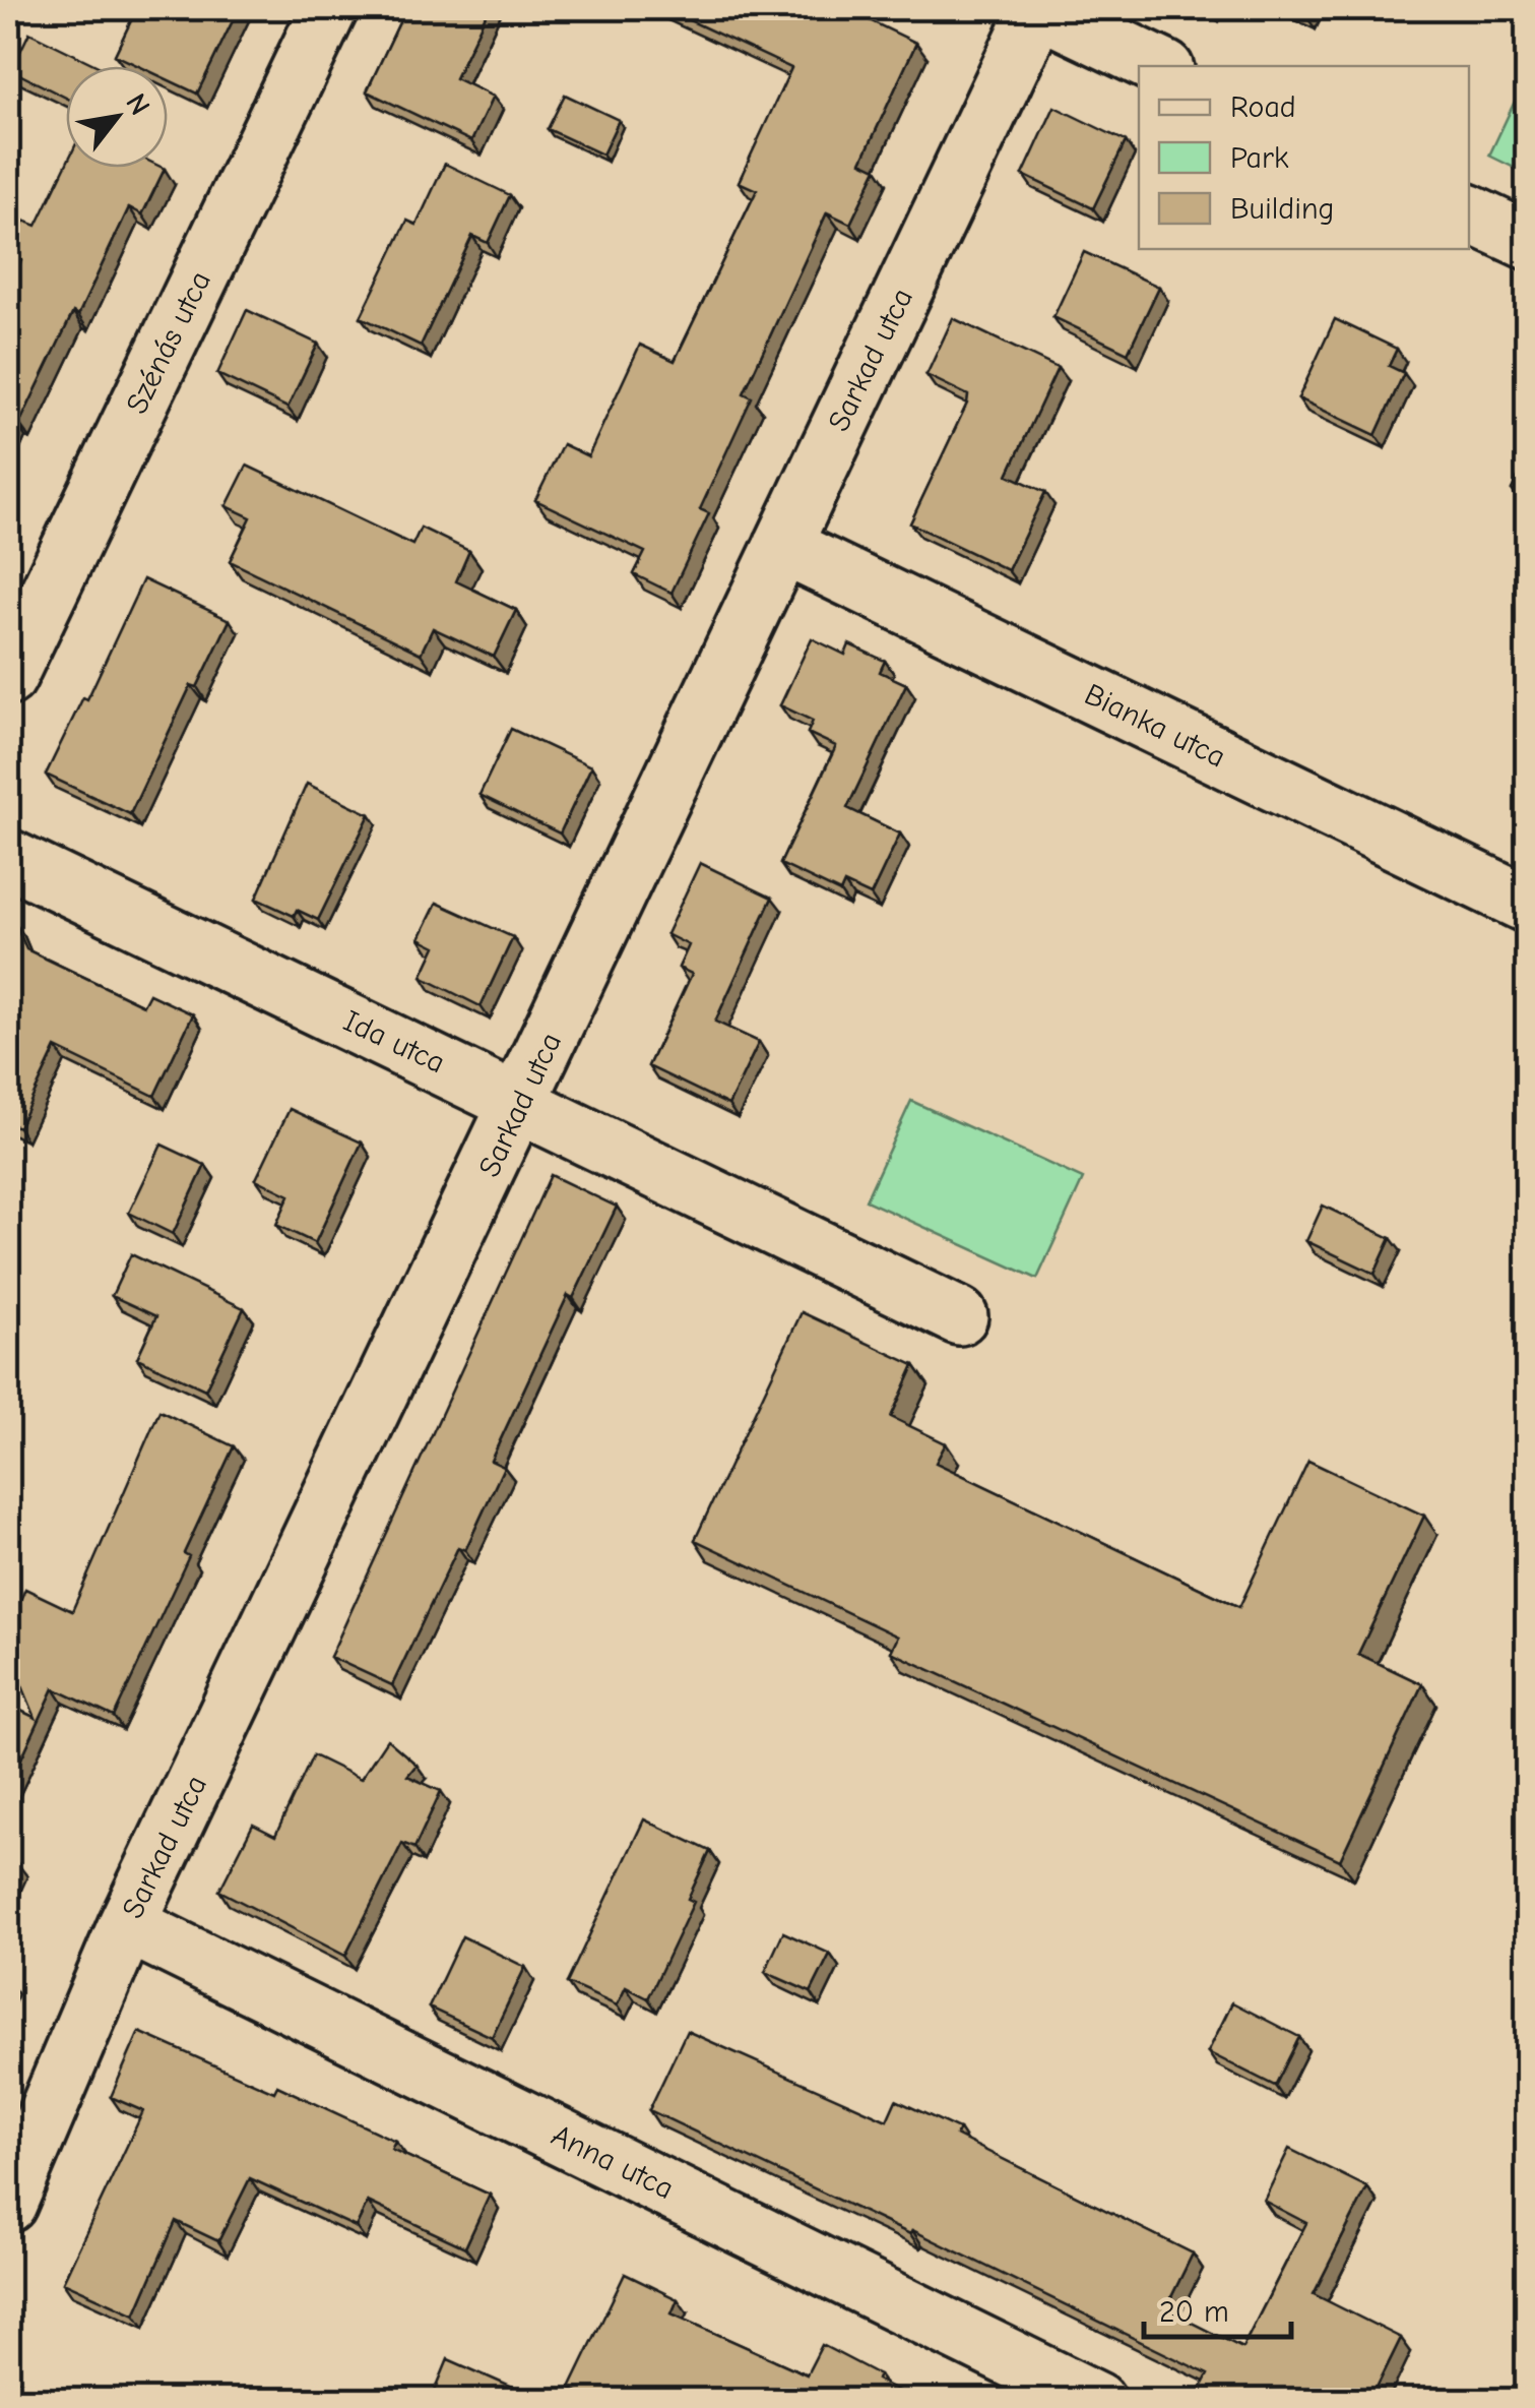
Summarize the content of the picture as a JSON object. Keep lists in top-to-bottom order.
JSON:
{
  "streets": {
    "street": [
      "Szénás utca",
      "Sarkad utca",
      "Bianka utca",
      "Ida utca",
      "Anna utca"
    ]
  },
  "crossings": [
    ["Sarkad utca", "Bianka utca"],
    ["Sarkad utca", "Ida utca"],
    ["Sarkad utca", "Anna utca"]
  ],
  "legend": ["Road", "Park", "Building"],
  "scale_bar": "20 m",
  "north": "top right"
}
